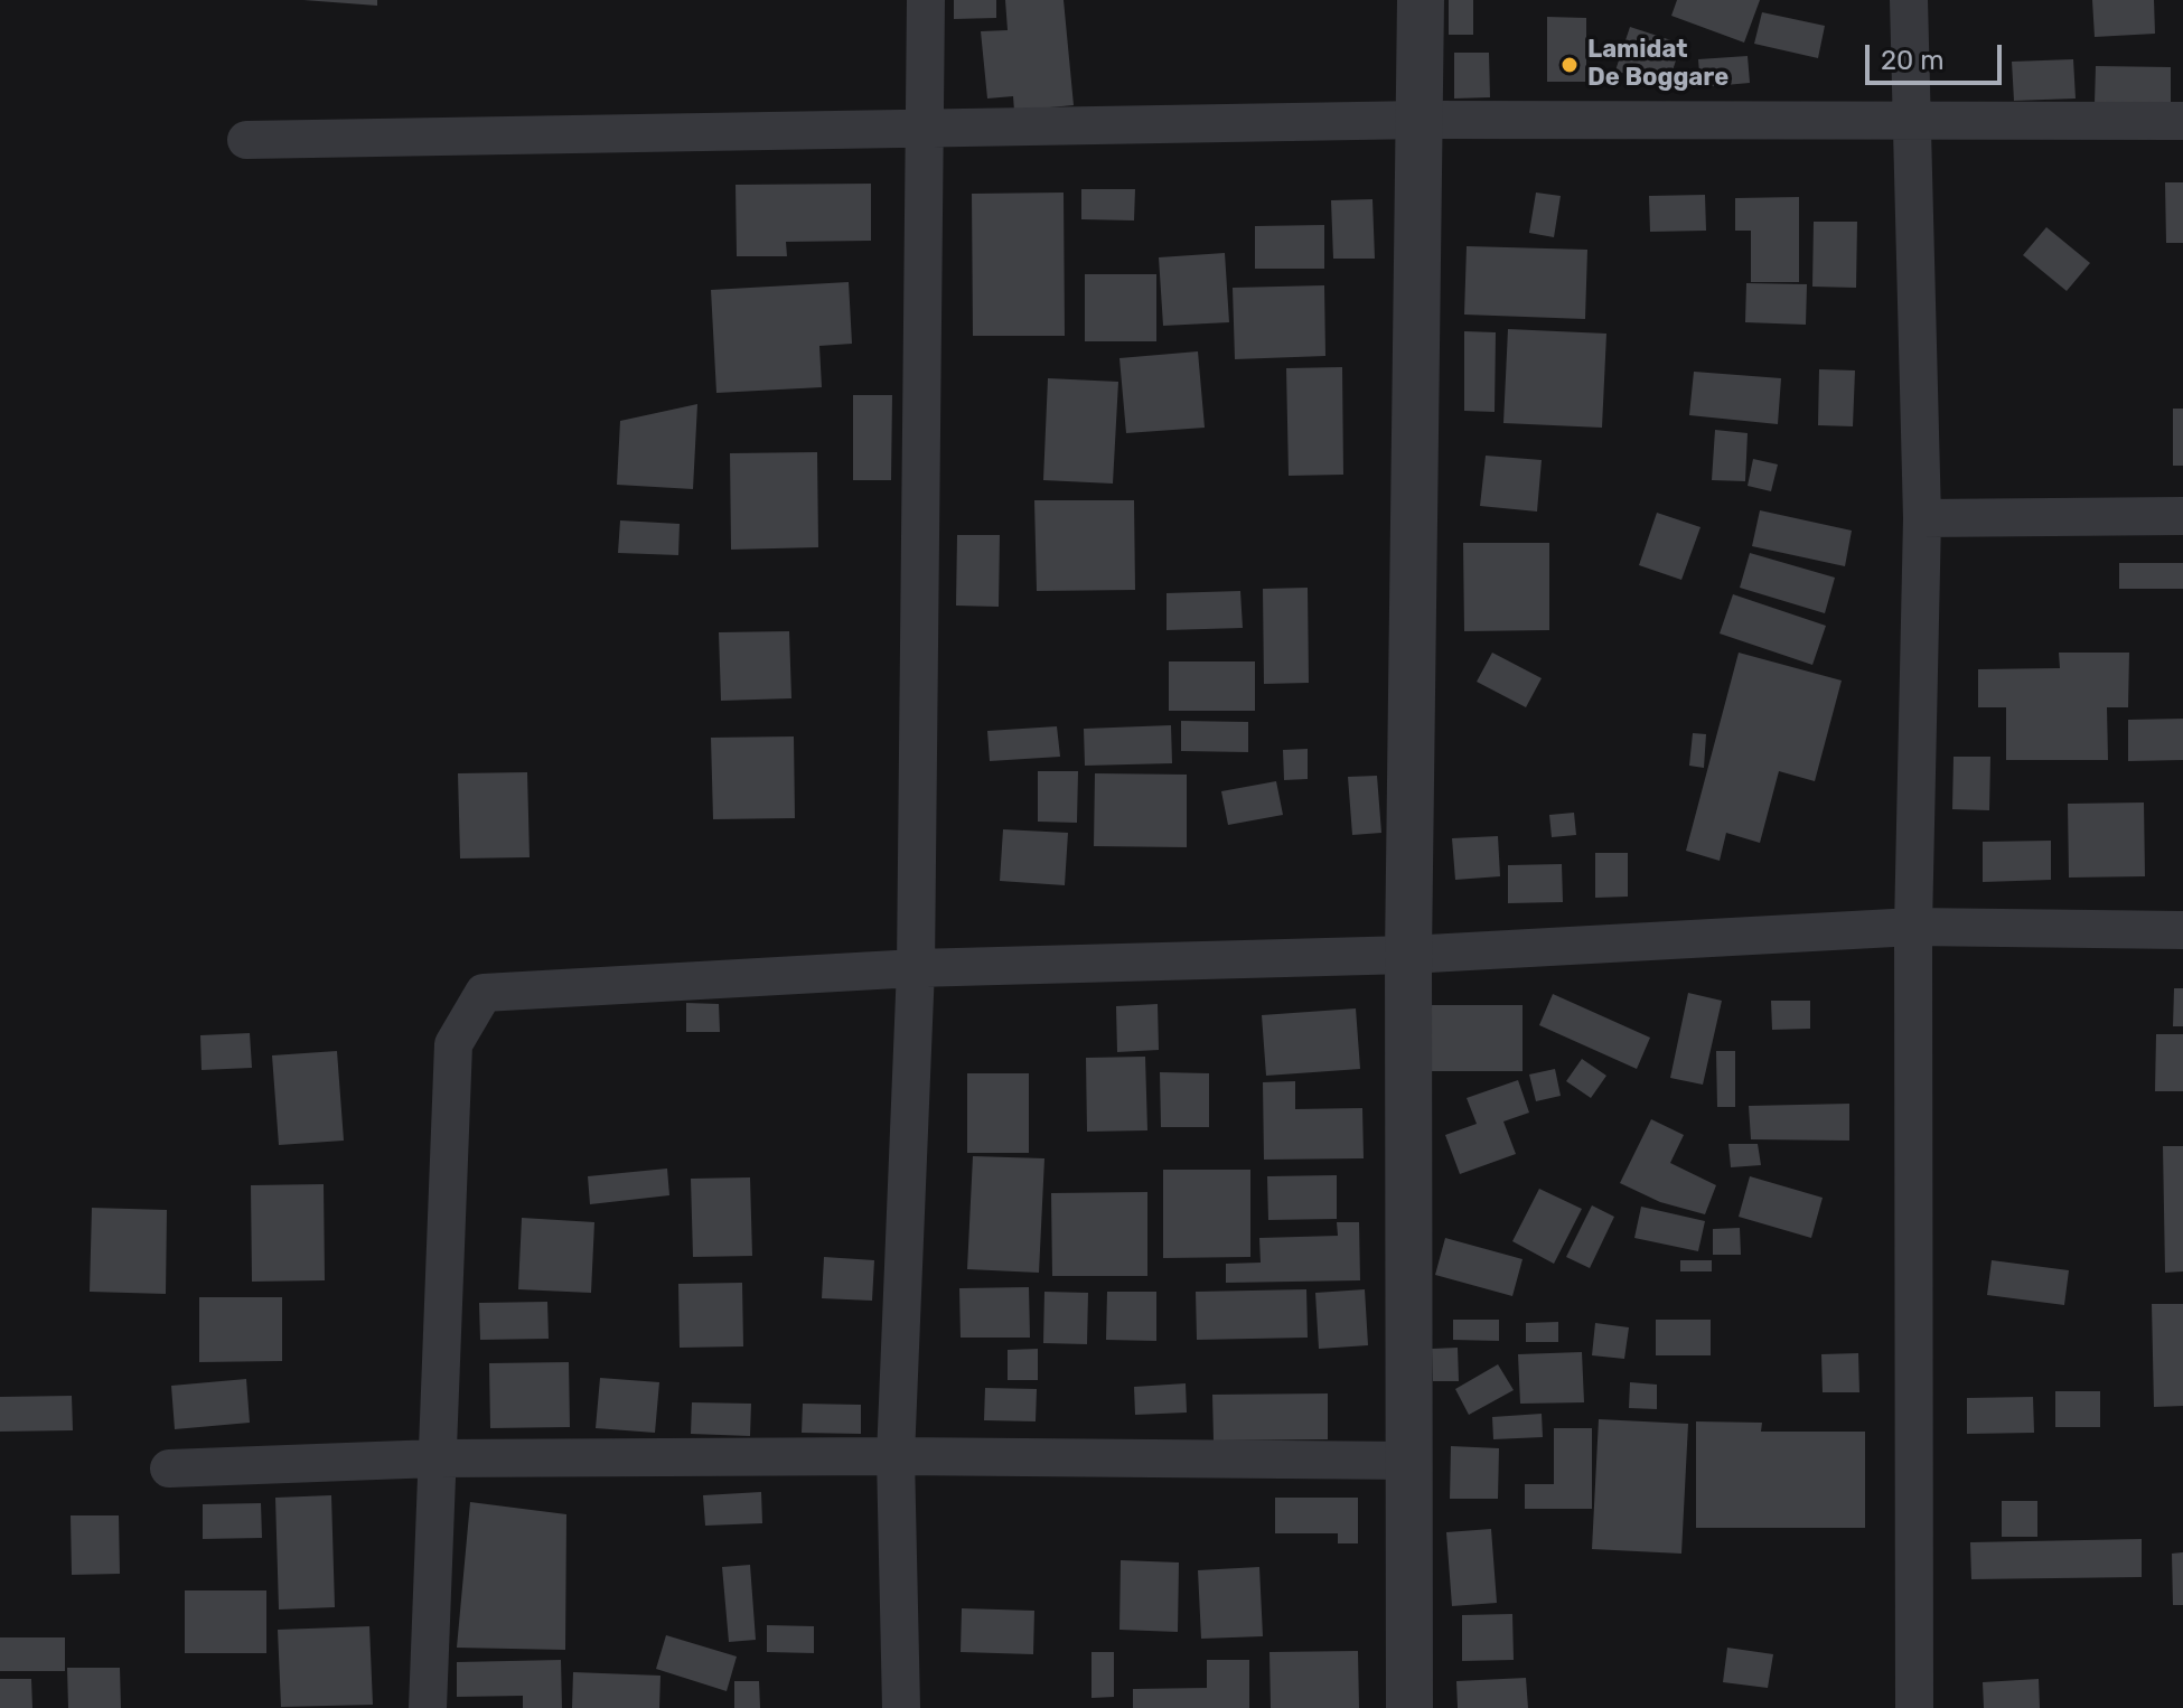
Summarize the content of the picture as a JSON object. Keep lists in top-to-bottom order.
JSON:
{
  "places": ["Lamidat De Boggare"],
  "scale_bar": "20 m"
}
